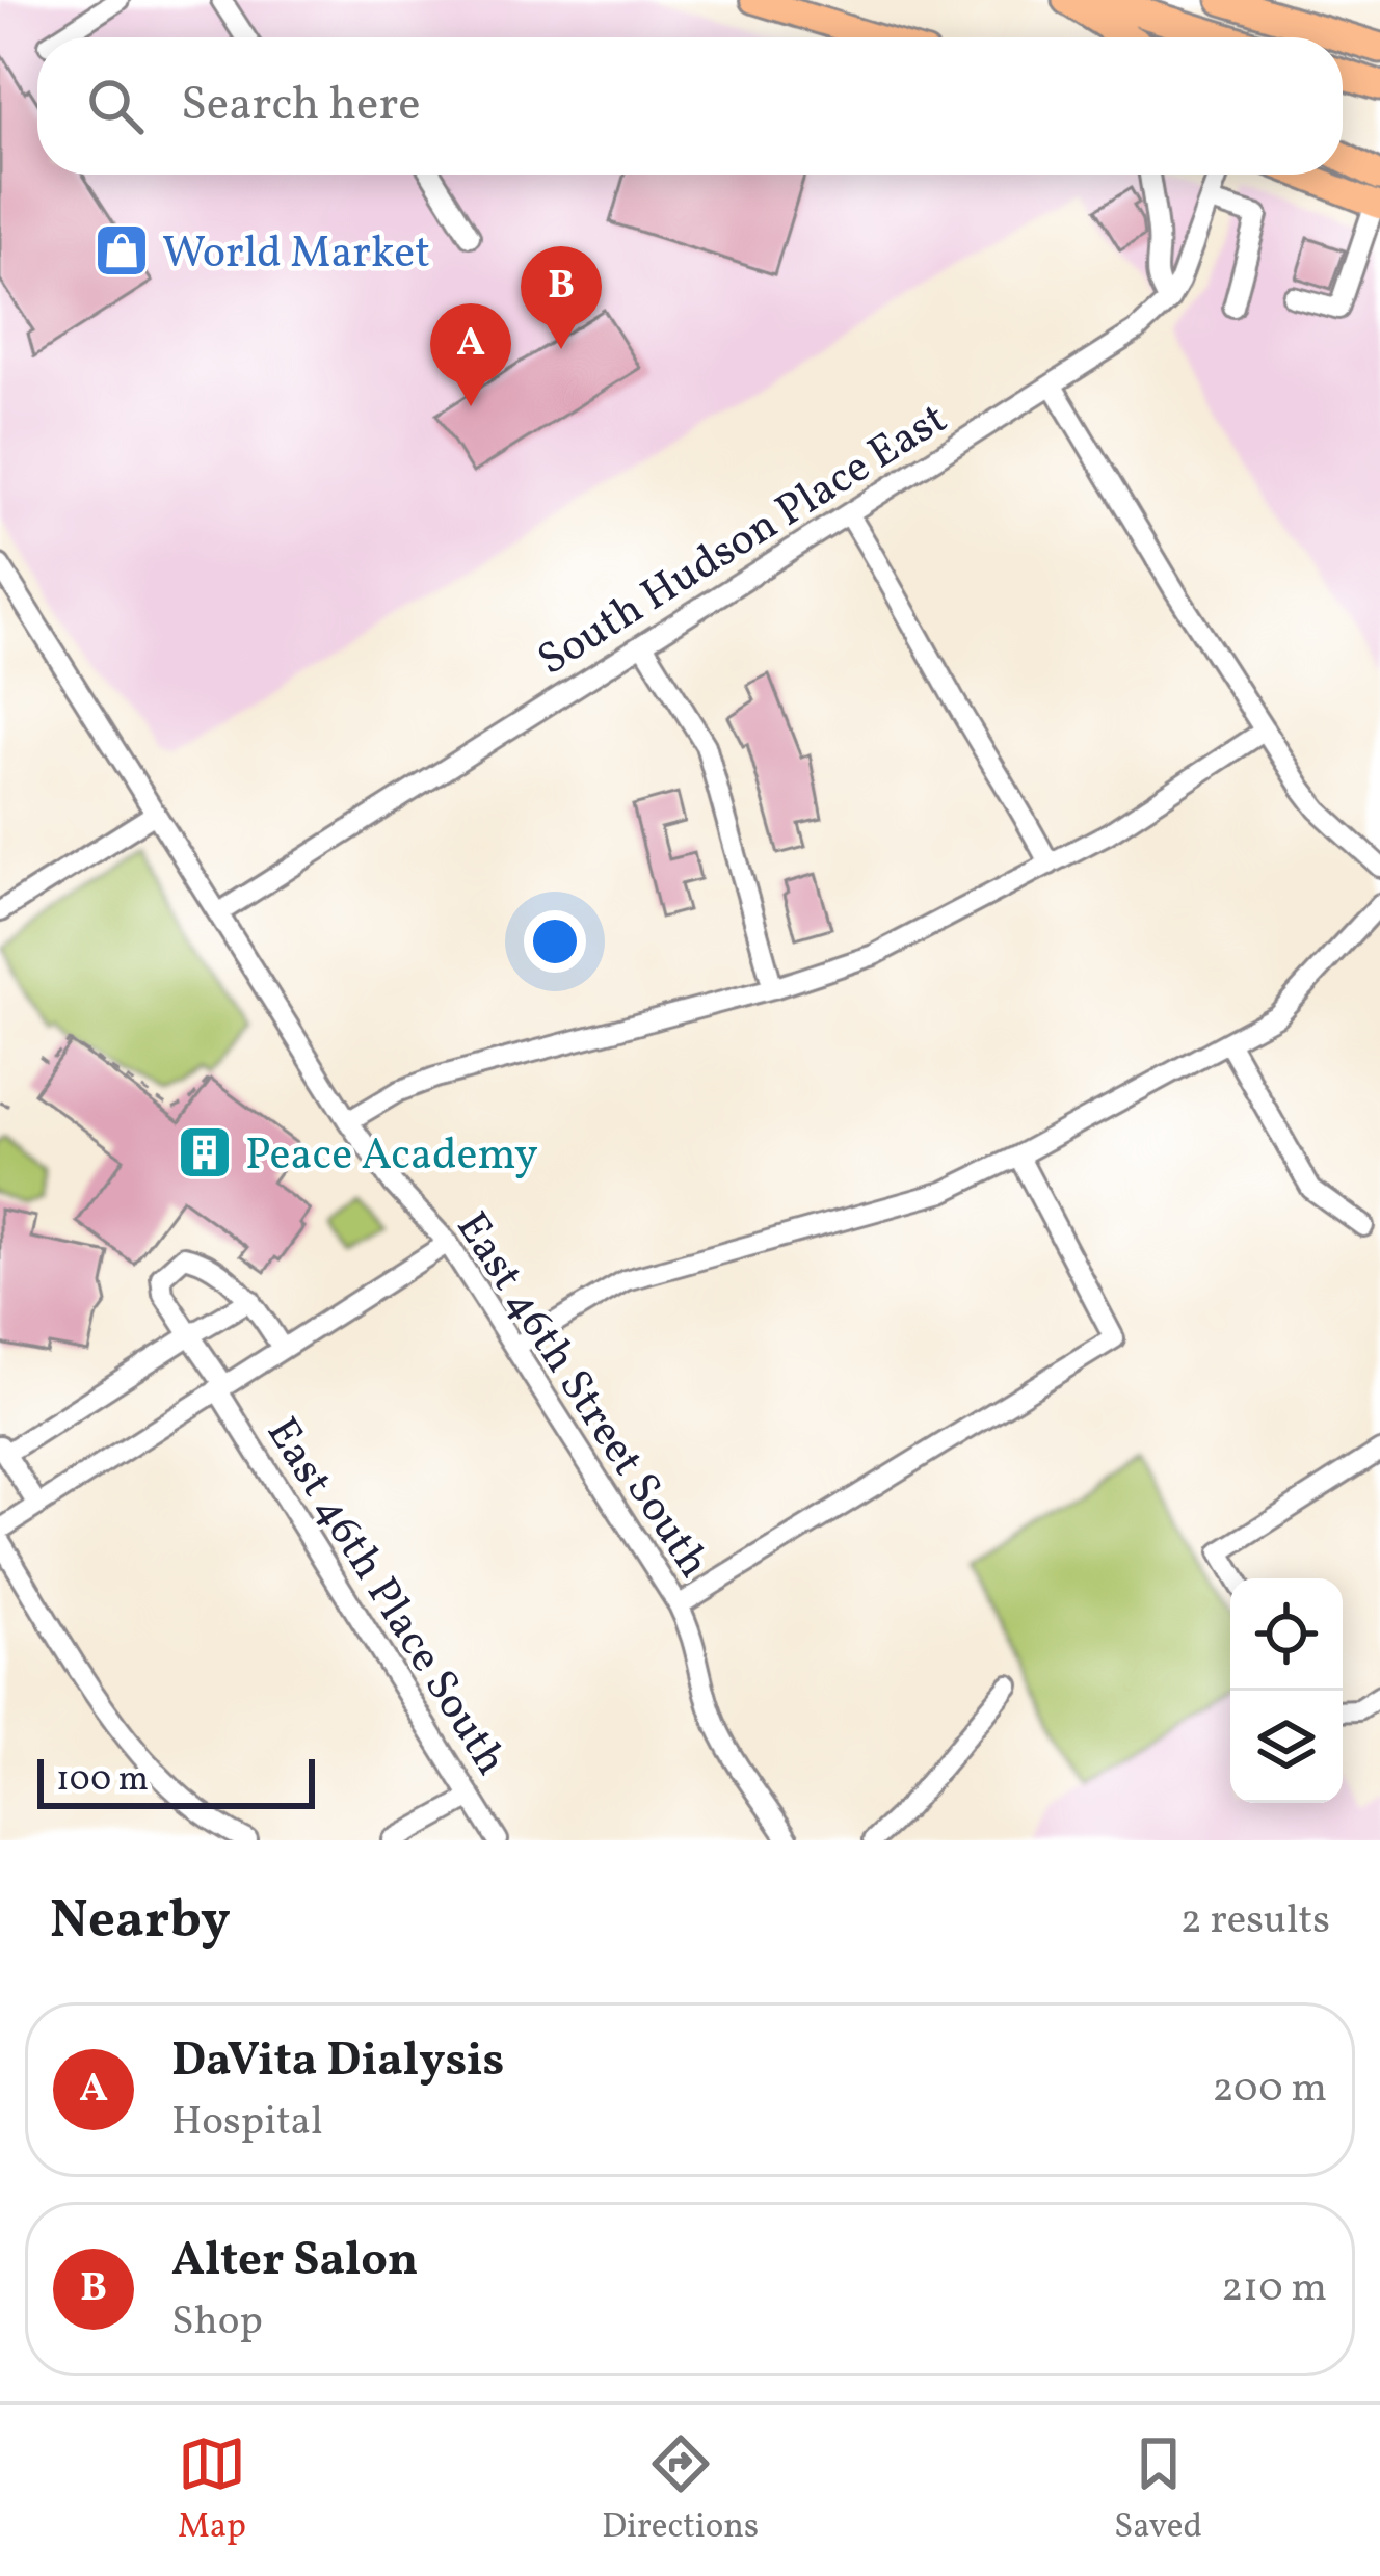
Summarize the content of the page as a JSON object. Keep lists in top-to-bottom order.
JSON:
{
  "streets": {
    "street": ["South Hudson Place East", "East 46th Street South", "East 46th Place South"]
  },
  "crossings": [
    ["South Hudson Place East", "East 46th Street South"]
  ],
  "places": {
    "shop": ["World Market"],
    "building": ["Peace Academy"]
  },
  "scale_bar": "100 m",
  "page": {
    "search": "Search here",
    "pins": ["B", "A"],
    "scale": "100 m",
    "heading": ["Nearby", "2 results"],
    "list": [
      {
        "mark": "A",
        "name": "DaVita Dialysis",
        "note": "Hospital",
        "value": "200 m"
      },
      {
        "mark": "B",
        "name": "Alter Salon",
        "note": "Shop",
        "value": "210 m"
      }
    ],
    "nav": ["Map", "Directions", "Saved"]
  }
}
